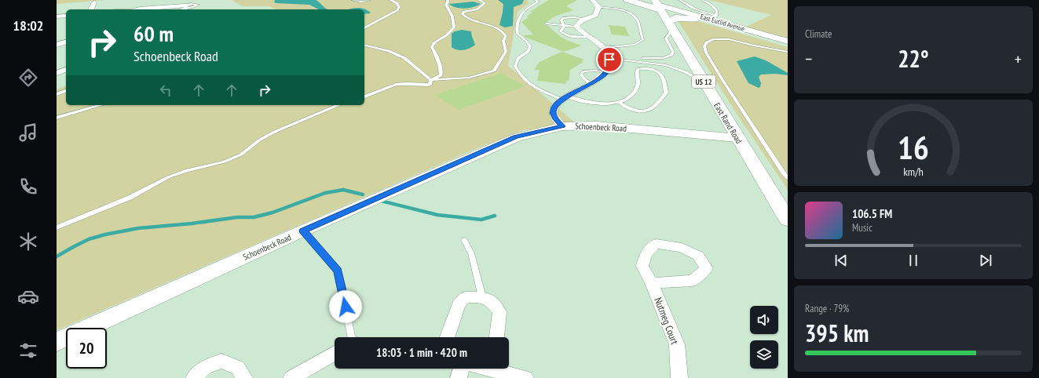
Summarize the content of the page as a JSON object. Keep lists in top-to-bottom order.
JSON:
{
  "streets": {
    "main road": [
      "East Euclid Avenue",
      "US 12",
      "East Rand Road",
      "Schoenbeck Road"
    ],
    "street": ["Nutmeg Court"]
  },
  "crossings": [
    ["East Euclid Avenue", "East Rand Road"],
    ["East Rand Road", "Schoenbeck Road"]
  ],
  "page": {
    "tabs": "18:02",
    "tile": [
      "Climate",
      ["Range · 79%", "395 km"]
    ],
    "turn": ["60 m", "Schoenbeck Road"],
    "heat": ["−", "22°", "+"],
    "song": ["106.5 FM", "Music"],
    "limit": "20",
    "trip": "18:03 · 1 min · 420 m",
    "gauge": ["16", "km/h"]
  }
}
